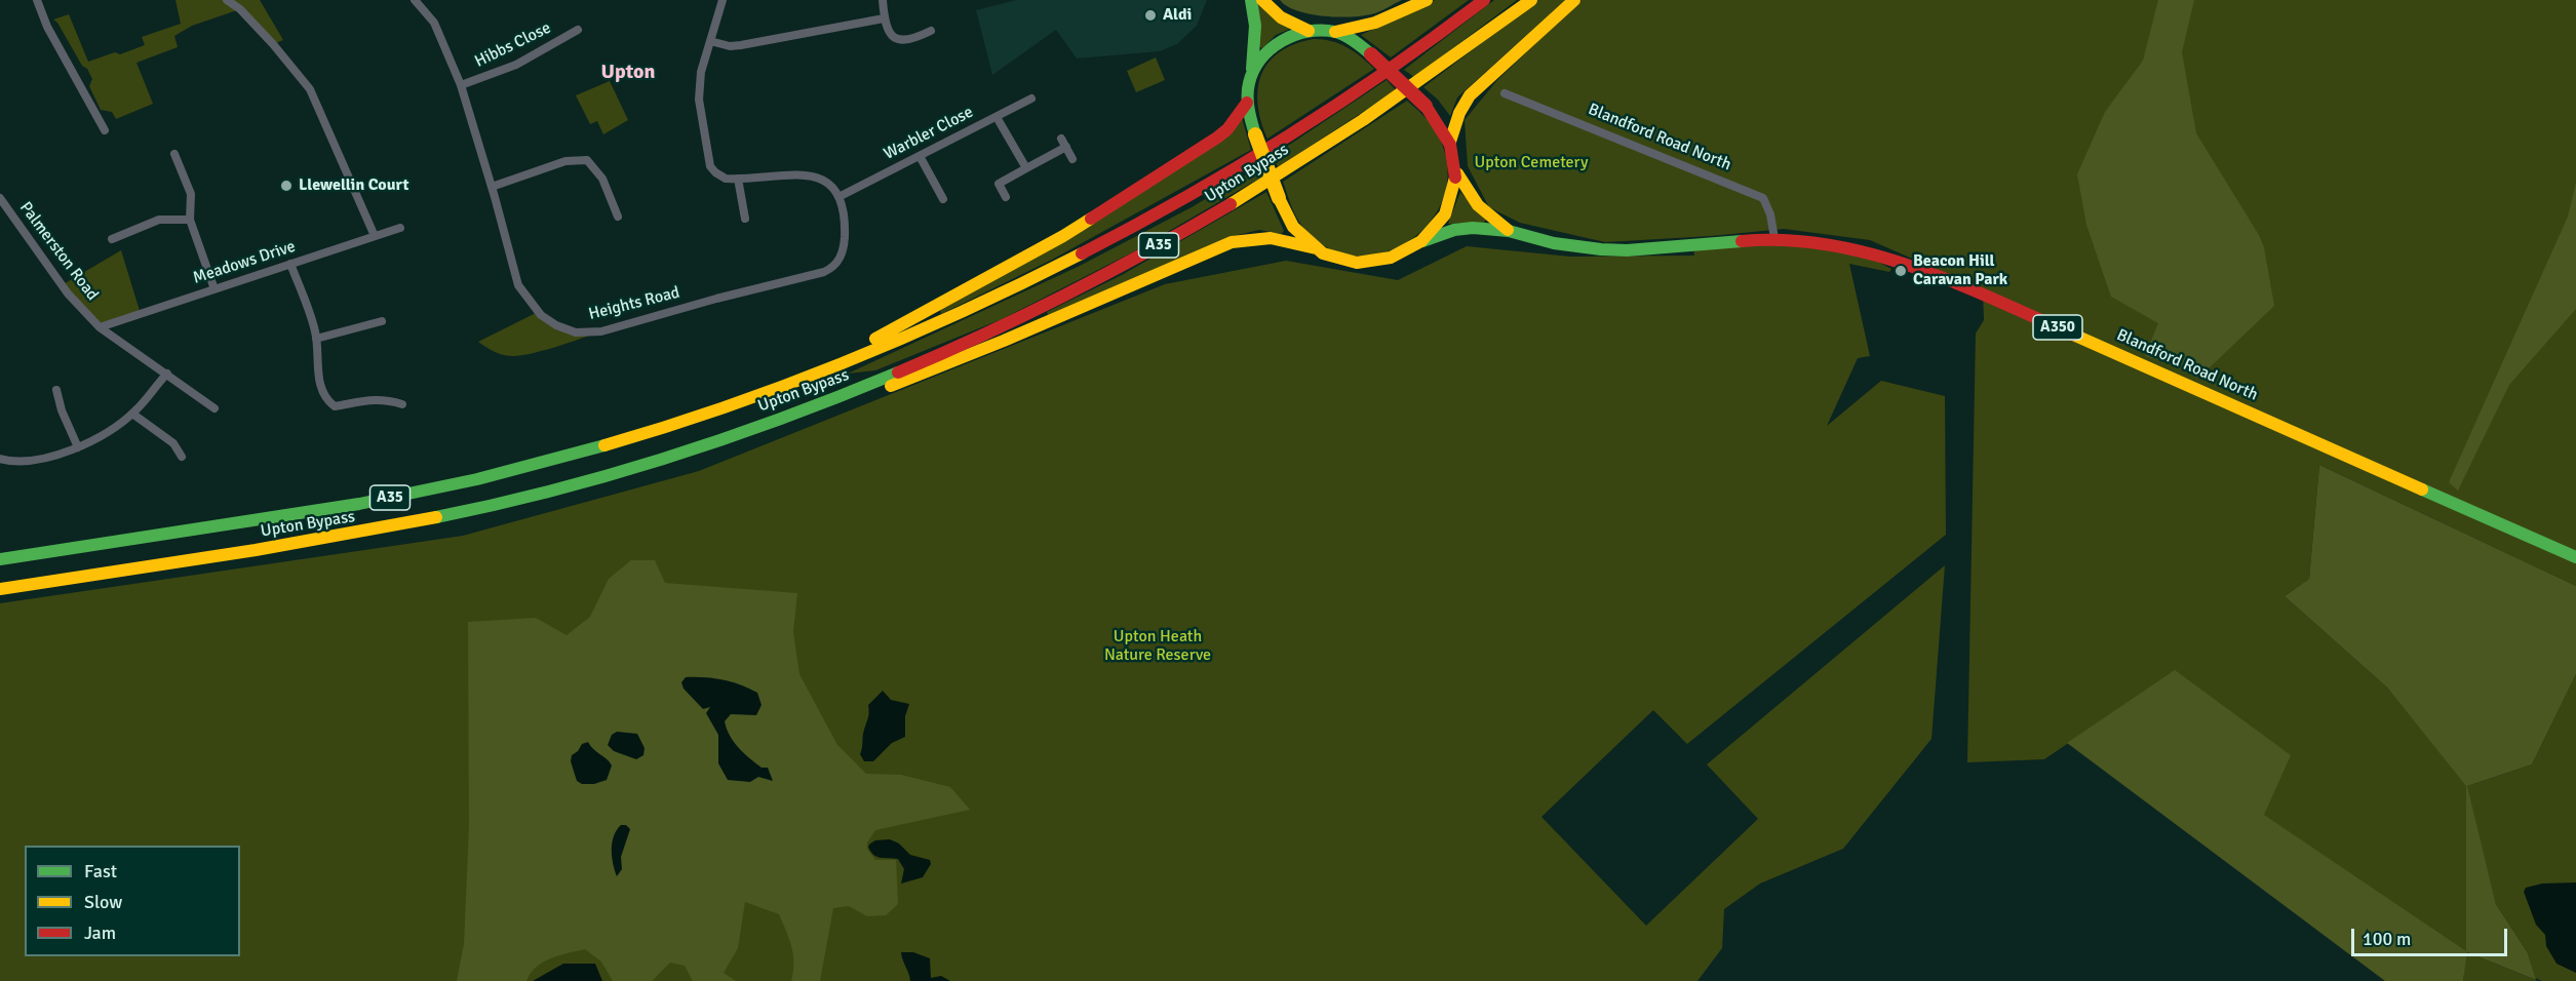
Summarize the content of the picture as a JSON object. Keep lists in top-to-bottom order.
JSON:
{
  "streets": {
    "main road": [
      "Blandford Road North",
      "Upton Bypass",
      "A35",
      "A350"
    ],
    "street": [
      "Hibbs Close",
      "Warbler Close",
      "Palmerston Road",
      "Meadows Drive",
      "Heights Road"
    ]
  },
  "crossings": [
    ["Hibbs Close", "Heights Road"],
    ["Warbler Close", "Heights Road"],
    ["Blandford Road North", "A35"],
    ["Upton Bypass", "A35"],
    ["Palmerston Road", "Meadows Drive"]
  ],
  "districts": ["Upton"],
  "parks": ["Upton Cemetery", "Upton Heath Nature Reserve"],
  "places": ["Aldi", "Llewellin Court", "Beacon Hill Caravan Park"],
  "legend": ["Fast", "Slow", "Jam"],
  "scale_bar": "100 m"
}
